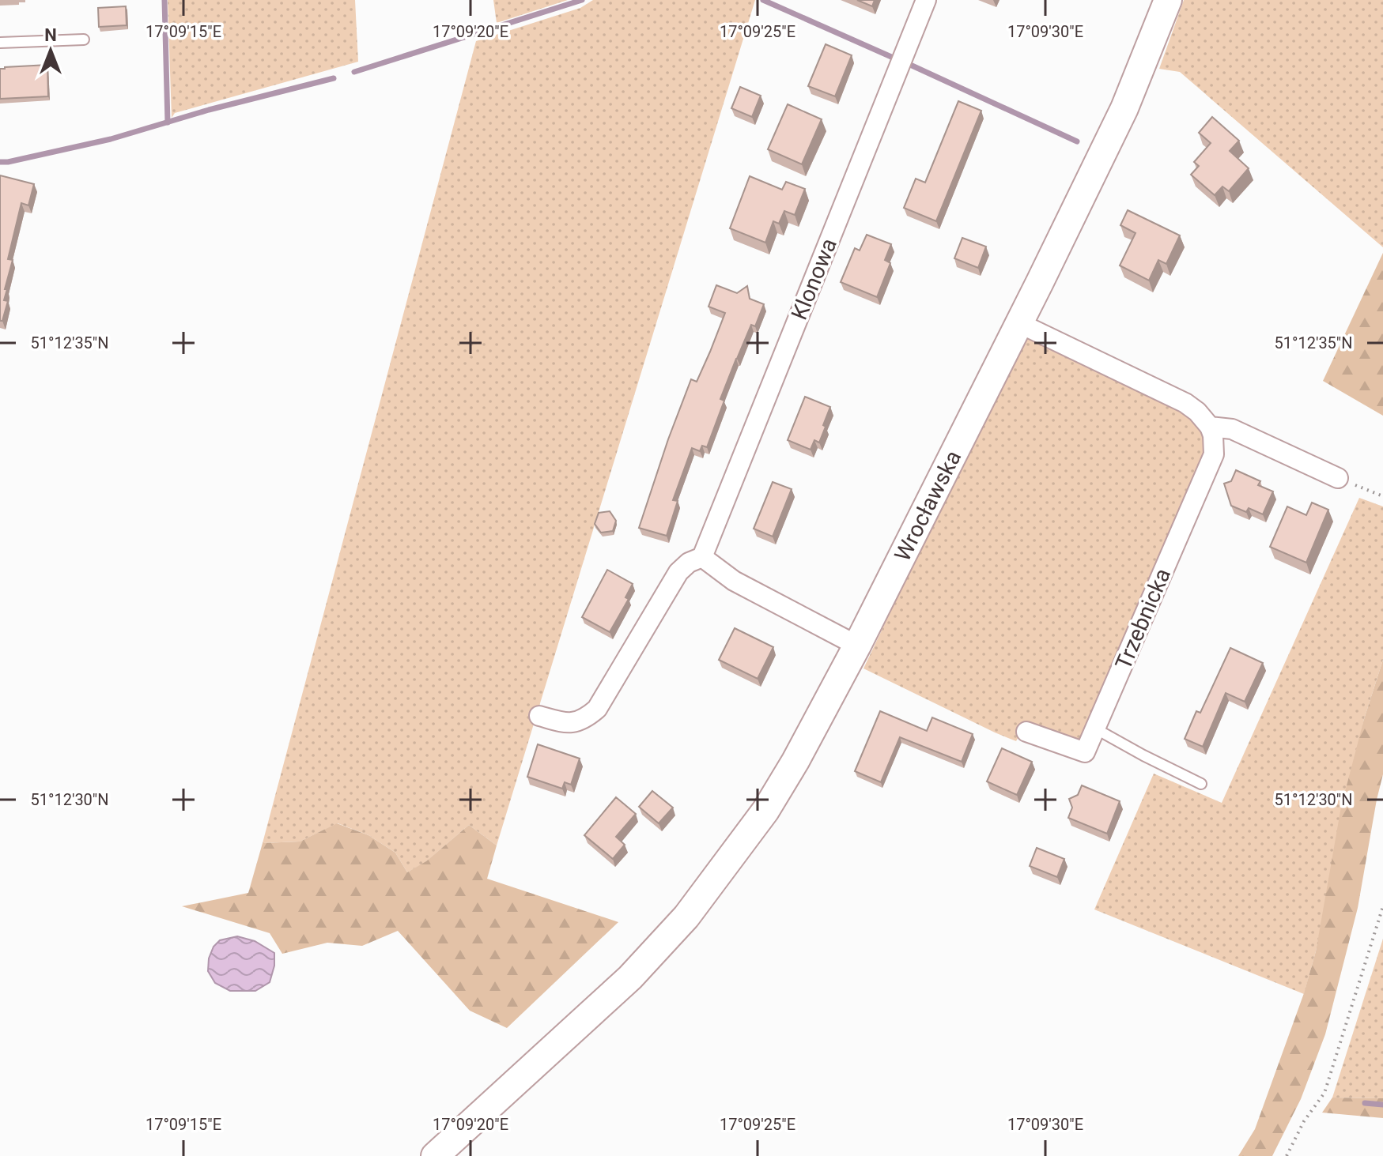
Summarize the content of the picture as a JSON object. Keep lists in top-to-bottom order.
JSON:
{
  "streets": {
    "street": ["Klonowa", "Wrocławska", "Trzebnicka"]
  },
  "north": "top",
  "coordinates": [
    "17°09'15\"E",
    "17°09'20\"E",
    "17°09'25\"E",
    "17°09'30\"E",
    "51°12'35\"N",
    "51°12'30\"N"
  ]
}
